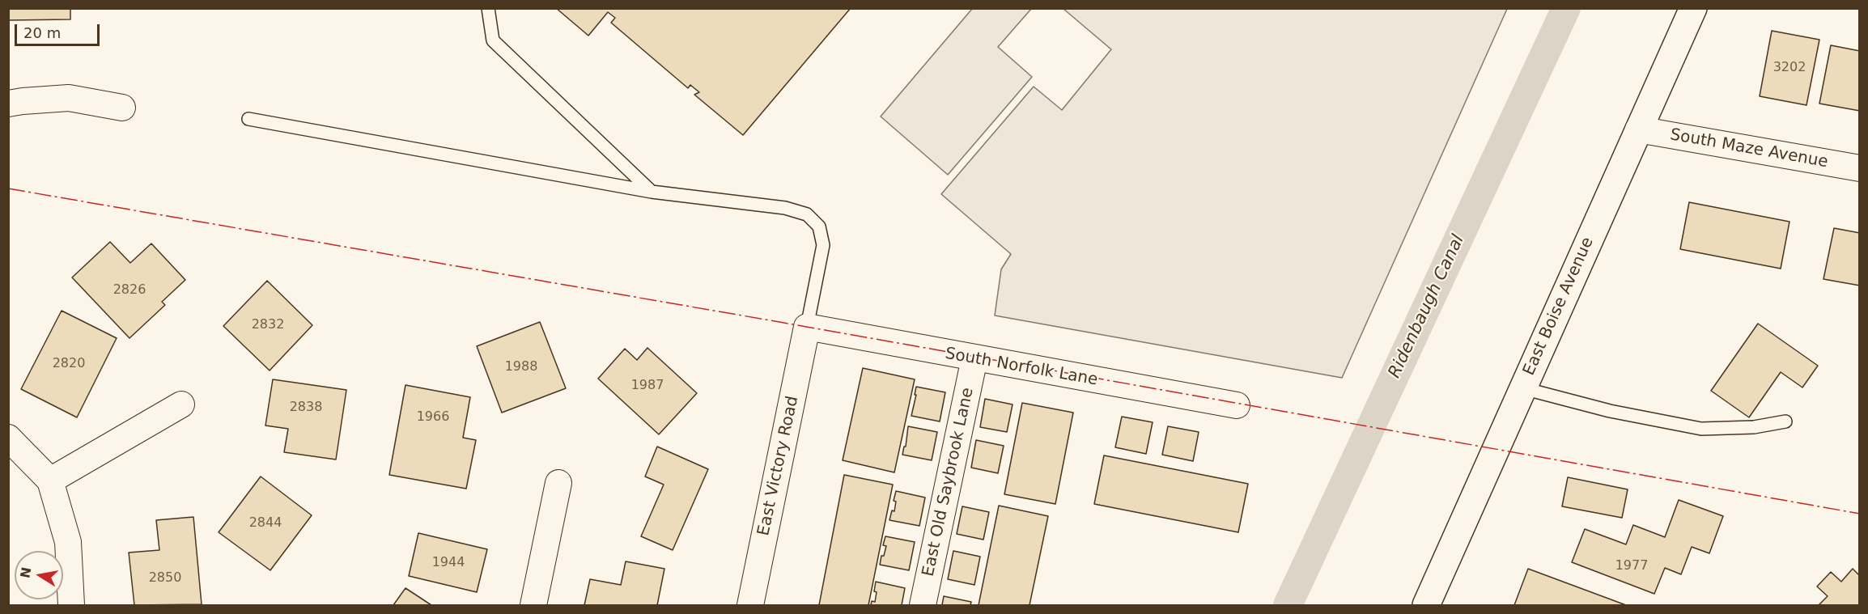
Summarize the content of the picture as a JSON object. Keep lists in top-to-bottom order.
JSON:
{
  "streets": {
    "street": [
      "South Maze Avenue",
      "East Boise Avenue",
      "South Norfolk Lane",
      "East Victory Road",
      "East Old Saybrook Lane"
    ]
  },
  "crossings": [
    ["South Maze Avenue", "East Boise Avenue"],
    ["South Norfolk Lane", "East Victory Road"],
    ["South Norfolk Lane", "East Old Saybrook Lane"]
  ],
  "water": ["Ridenbaugh Canal"],
  "house_numbers": [
    "3202",
    "2826",
    "2832",
    "2820",
    "1988",
    "1987",
    "2838",
    "1966",
    "2844",
    "1944",
    "1977",
    "2850"
  ],
  "scale_bar": "20 m",
  "north": "left"
}
